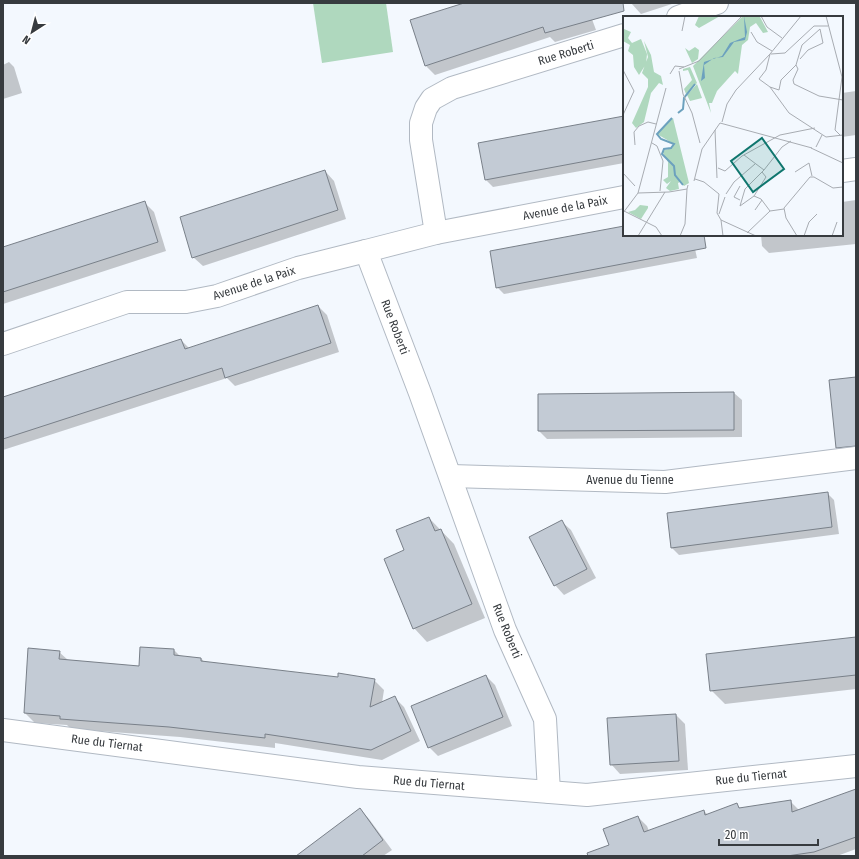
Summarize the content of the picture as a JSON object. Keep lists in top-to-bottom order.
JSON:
{
  "streets": {
    "street": [
      "Rue Roberti",
      "Avenue de la Paix",
      "Avenue du Tienne",
      "Rue du Tiernat"
    ]
  },
  "crossings": [
    ["Rue Roberti", "Avenue de la Paix"],
    ["Rue Roberti", "Avenue du Tienne"],
    ["Rue Roberti", "Rue du Tiernat"]
  ],
  "scale_bar": "20 m",
  "north": "bottom left"
}
